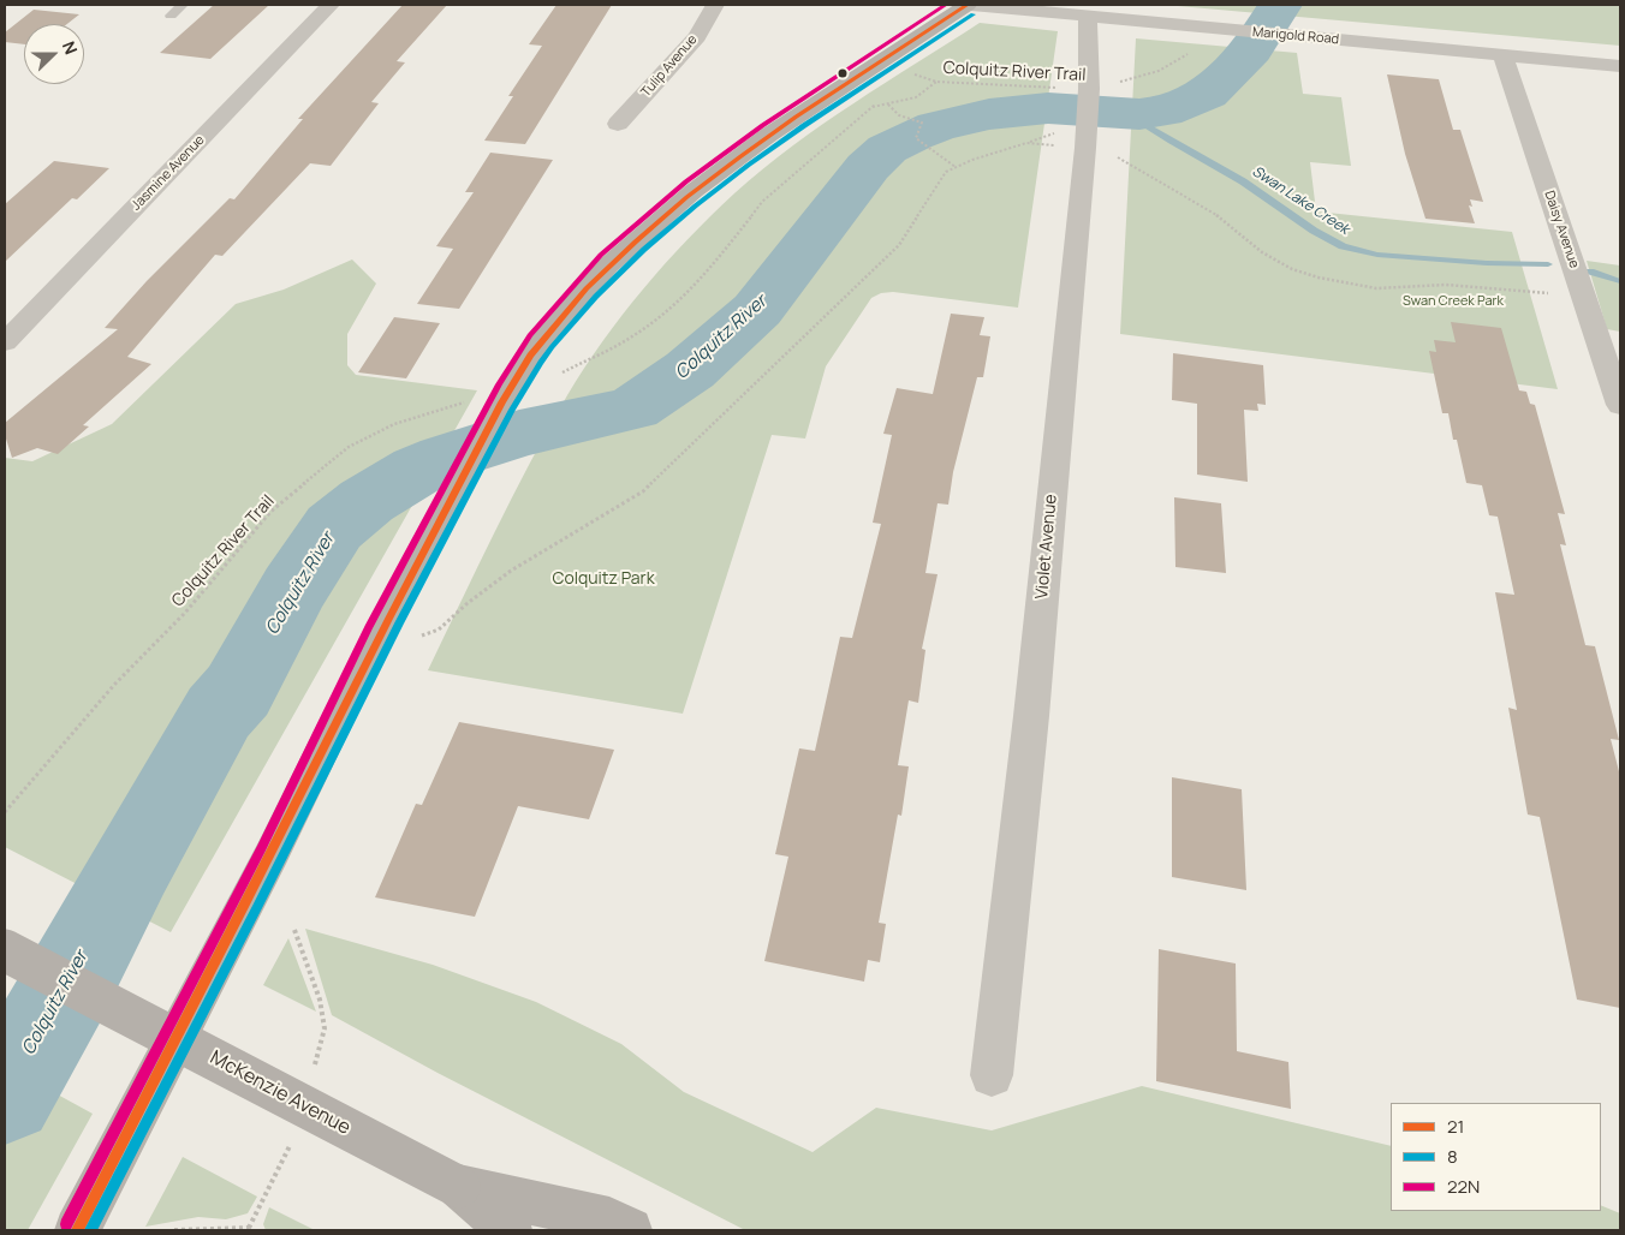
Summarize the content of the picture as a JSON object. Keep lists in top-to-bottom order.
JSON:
{
  "streets": {
    "main road": ["McKenzie Avenue"],
    "street": [
      "Marigold Road",
      "Tulip Avenue",
      "Jasmine Avenue",
      "Daisy Avenue",
      "Violet Avenue"
    ],
    "path": ["Colquitz River Trail"]
  },
  "crossings": [
    ["Marigold Road", "Daisy Avenue"],
    ["Marigold Road", "Violet Avenue"],
    ["Colquitz River Trail", "Violet Avenue"]
  ],
  "water": ["Swan Lake Creek", "Colquitz River"],
  "parks": ["Swan Creek Park", "Colquitz Park"],
  "lines": ["transit line 21", "transit line 22N", "transit line 8"],
  "legend": ["21", "8", "22N"],
  "north": "right"
}
